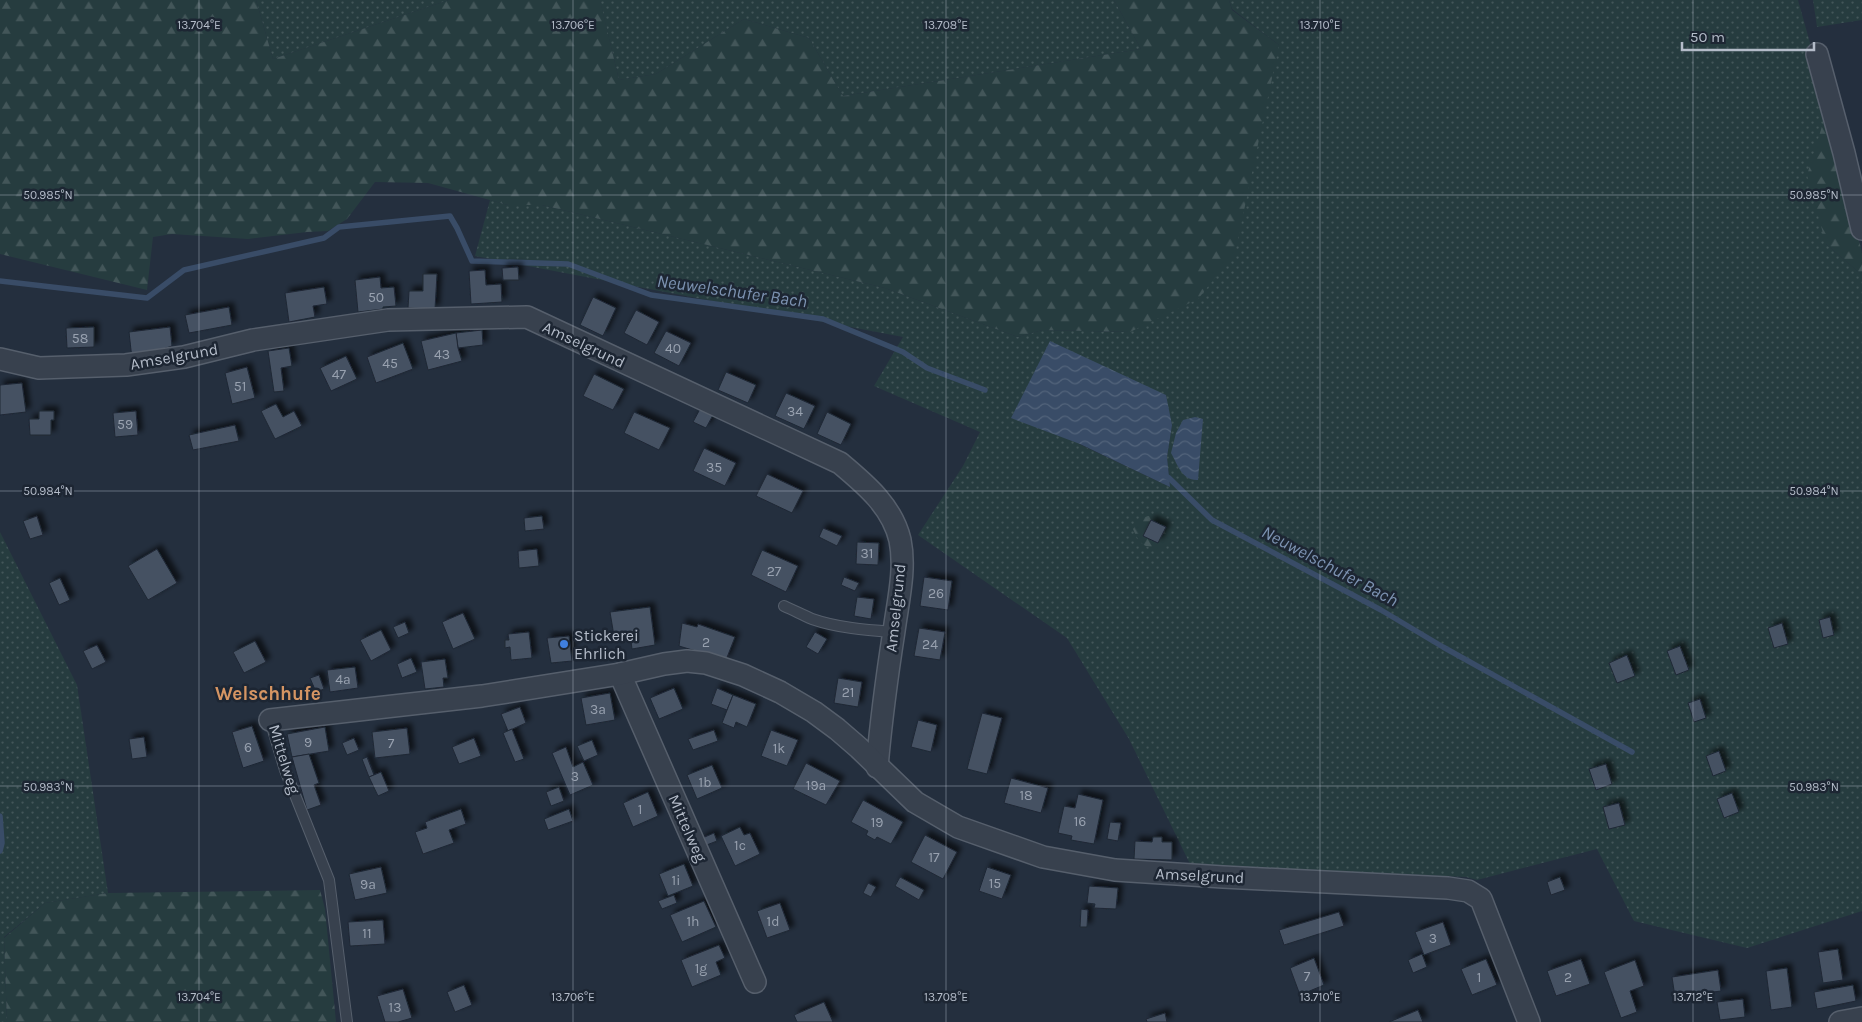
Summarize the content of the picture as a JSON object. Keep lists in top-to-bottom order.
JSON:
{
  "streets": {
    "street": ["Amselgrund", "Mittelweg"]
  },
  "crossings": [
    ["Amselgrund", "Mittelweg"]
  ],
  "districts": ["Welschhufe"],
  "water": ["Neuwelschufer Bach"],
  "places": ["Stickerei Ehrlich"],
  "house_numbers": [
    "50",
    "58",
    "40",
    "43",
    "45",
    "47",
    "51",
    "34",
    "59",
    "35",
    "31",
    "27",
    "26",
    "2",
    "24",
    "4a",
    "21",
    "3a",
    "9",
    "7",
    "6",
    "1k",
    "3",
    "1b",
    "19a",
    "18",
    "1",
    "16",
    "19",
    "1c",
    "17",
    "1i",
    "15",
    "9a",
    "1h",
    "1d",
    "11",
    "3",
    "1g",
    "7",
    "1",
    "2",
    "13"
  ],
  "scale_bar": "50 m",
  "coordinates": [
    "13.704°E",
    "13.706°E",
    "13.708°E",
    "13.710°E",
    "50.985°N",
    "50.984°N",
    "50.983°N",
    "13.712°E"
  ]
}
